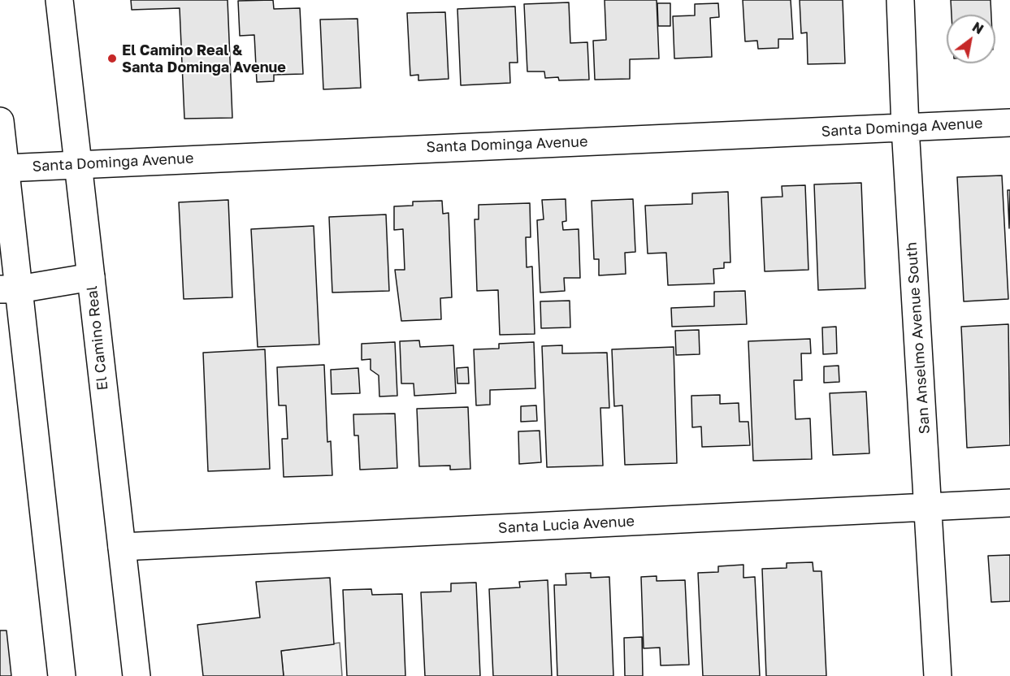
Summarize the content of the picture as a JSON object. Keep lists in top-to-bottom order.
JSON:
{
  "streets": {
    "street": [
      "Santa Dominga Avenue",
      "El Camino Real",
      "San Anselmo Avenue South",
      "Santa Lucia Avenue"
    ]
  },
  "crossings": [
    ["Santa Dominga Avenue", "El Camino Real"],
    ["Santa Dominga Avenue", "San Anselmo Avenue South"],
    ["El Camino Real", "Santa Lucia Avenue"],
    ["San Anselmo Avenue South", "Santa Lucia Avenue"]
  ],
  "places": ["El Camino Real & Santa Dominga Avenue"],
  "north": "top right"
}
